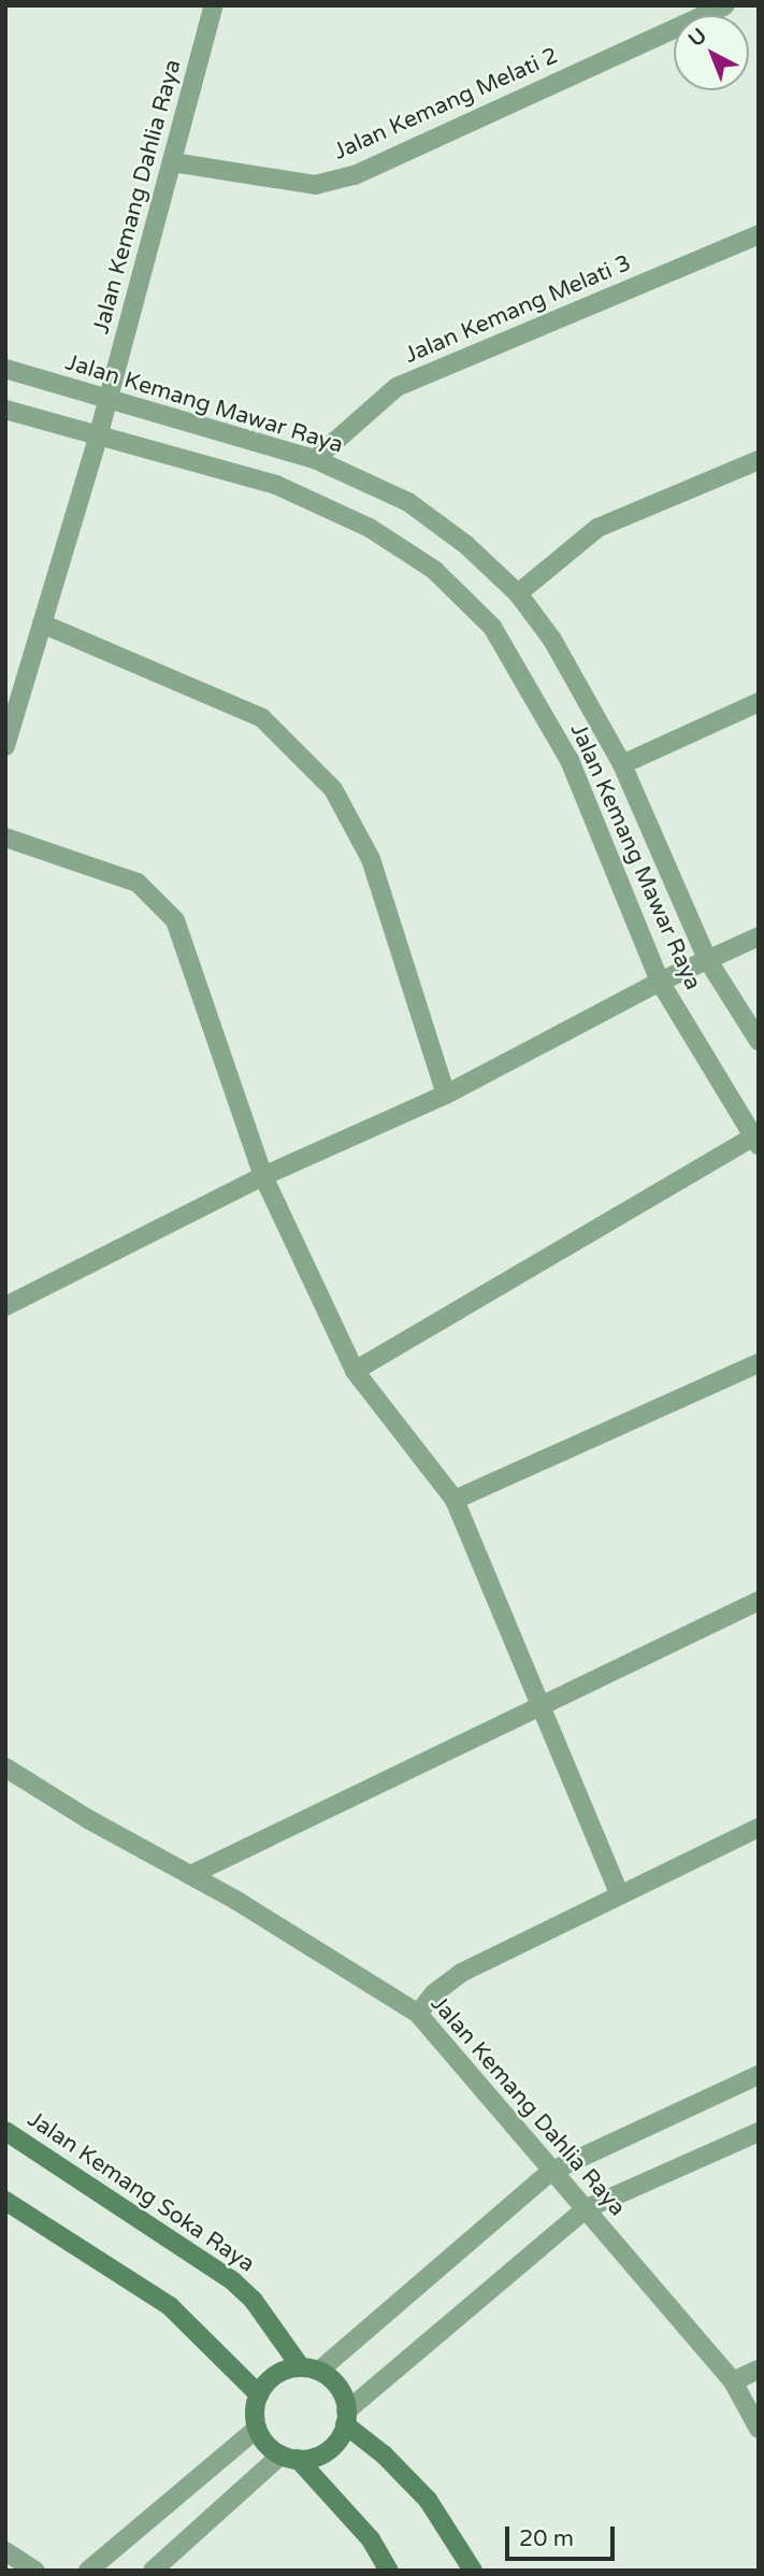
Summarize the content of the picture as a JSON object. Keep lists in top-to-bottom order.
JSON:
{
  "streets": {
    "street": [
      "Jalan Kemang Melati 2",
      "Jalan Kemang Dahlia Raya",
      "Jalan Kemang Melati 3",
      "Jalan Kemang Mawar Raya",
      "Jalan Kemang Soka Raya"
    ]
  },
  "crossings": [
    ["Jalan Kemang Melati 2", "Jalan Kemang Dahlia Raya"],
    ["Jalan Kemang Dahlia Raya", "Jalan Kemang Mawar Raya"],
    ["Jalan Kemang Melati 3", "Jalan Kemang Mawar Raya"]
  ],
  "scale_bar": "20 m",
  "north": "top left"
}
